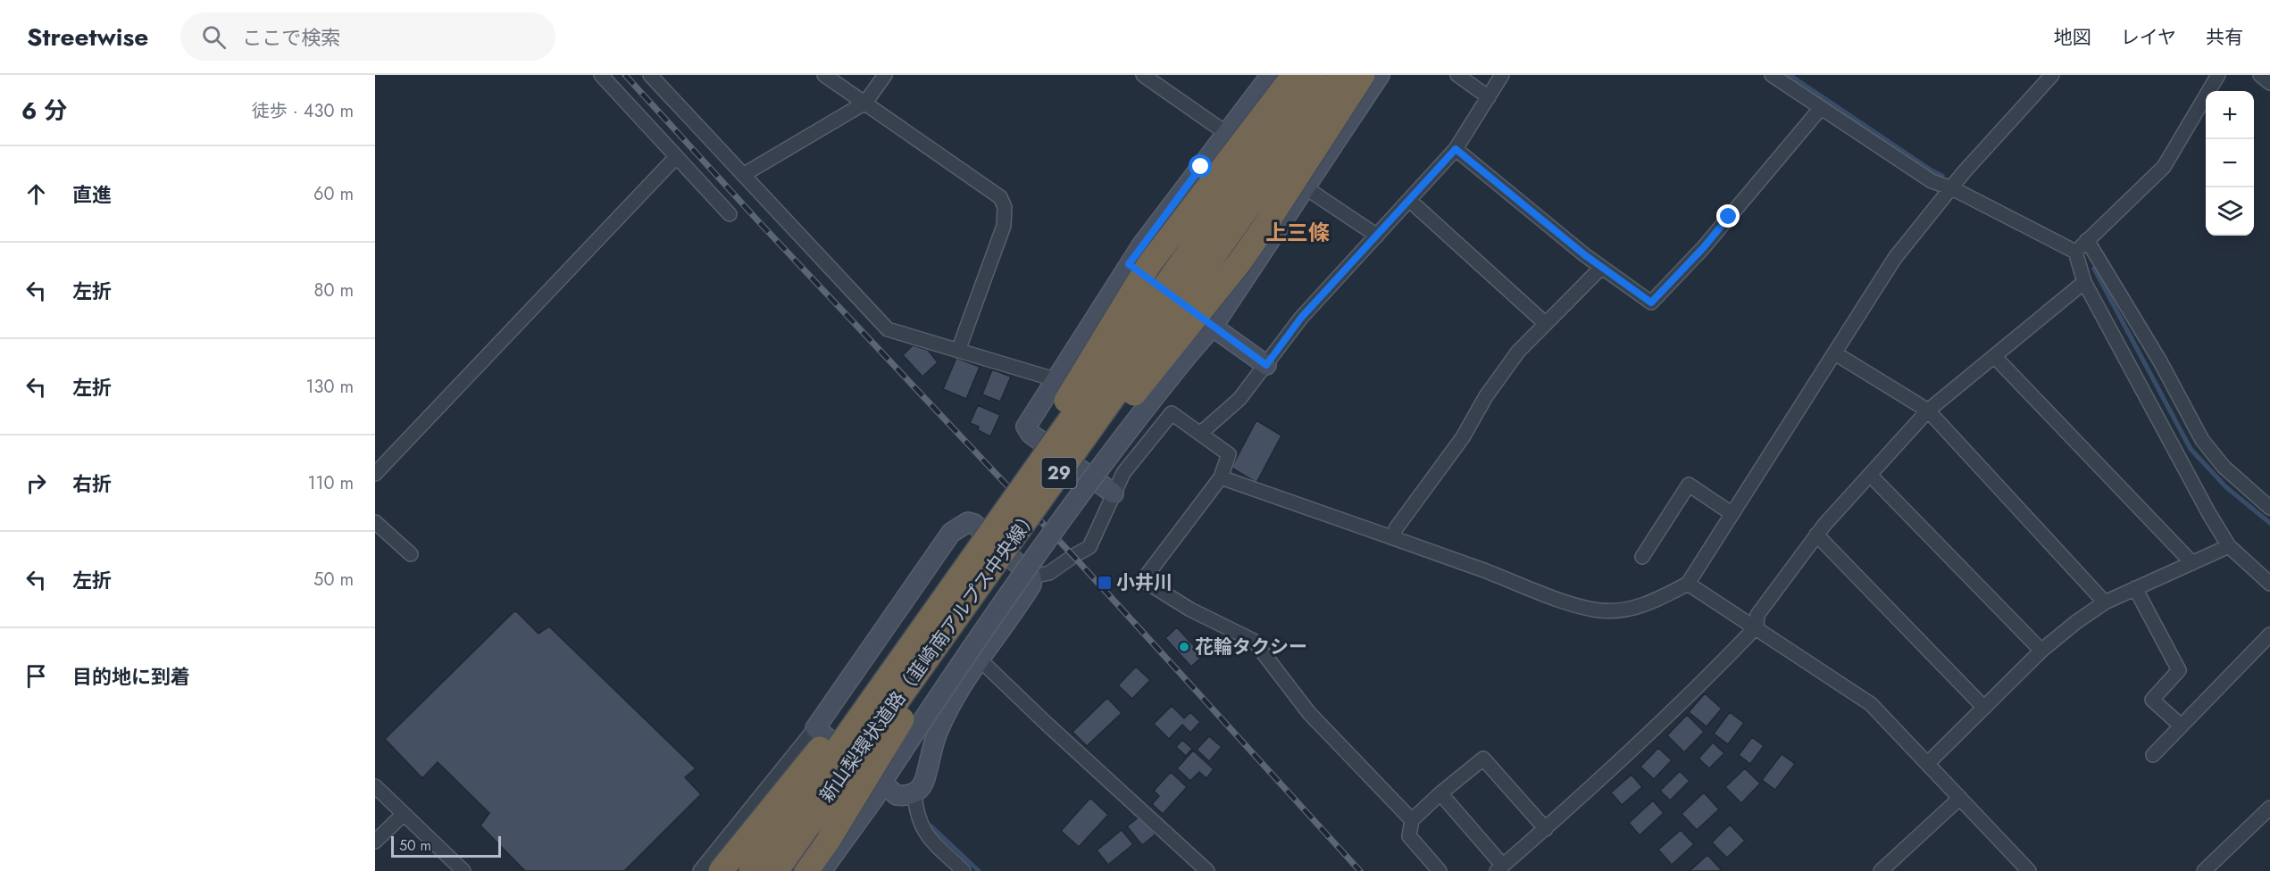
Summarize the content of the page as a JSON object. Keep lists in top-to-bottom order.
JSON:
{
  "streets": {
    "highway": ["29", "新山梨環状道路（韮崎南アルプス中央線）"]
  },
  "districts": ["上三條"],
  "places": {
    "transit": ["小井川"],
    "other": ["花輪タクシー"]
  },
  "scale_bar": "50 m",
  "page": {
    "header": "Streetwise",
    "search": "ここで検索",
    "nav": ["地図", "レイヤ", "共有"],
    "heading": ["6 分", "徒歩 · 430 m"],
    "map_buttons": ["+", "−"],
    "list": [
      ["直進", "60 m"],
      ["左折", "80 m"],
      ["左折", "130 m"],
      ["右折", "110 m"],
      ["左折", "50 m"],
      "目的地に到着"
    ],
    "scale": "50 m"
  }
}
